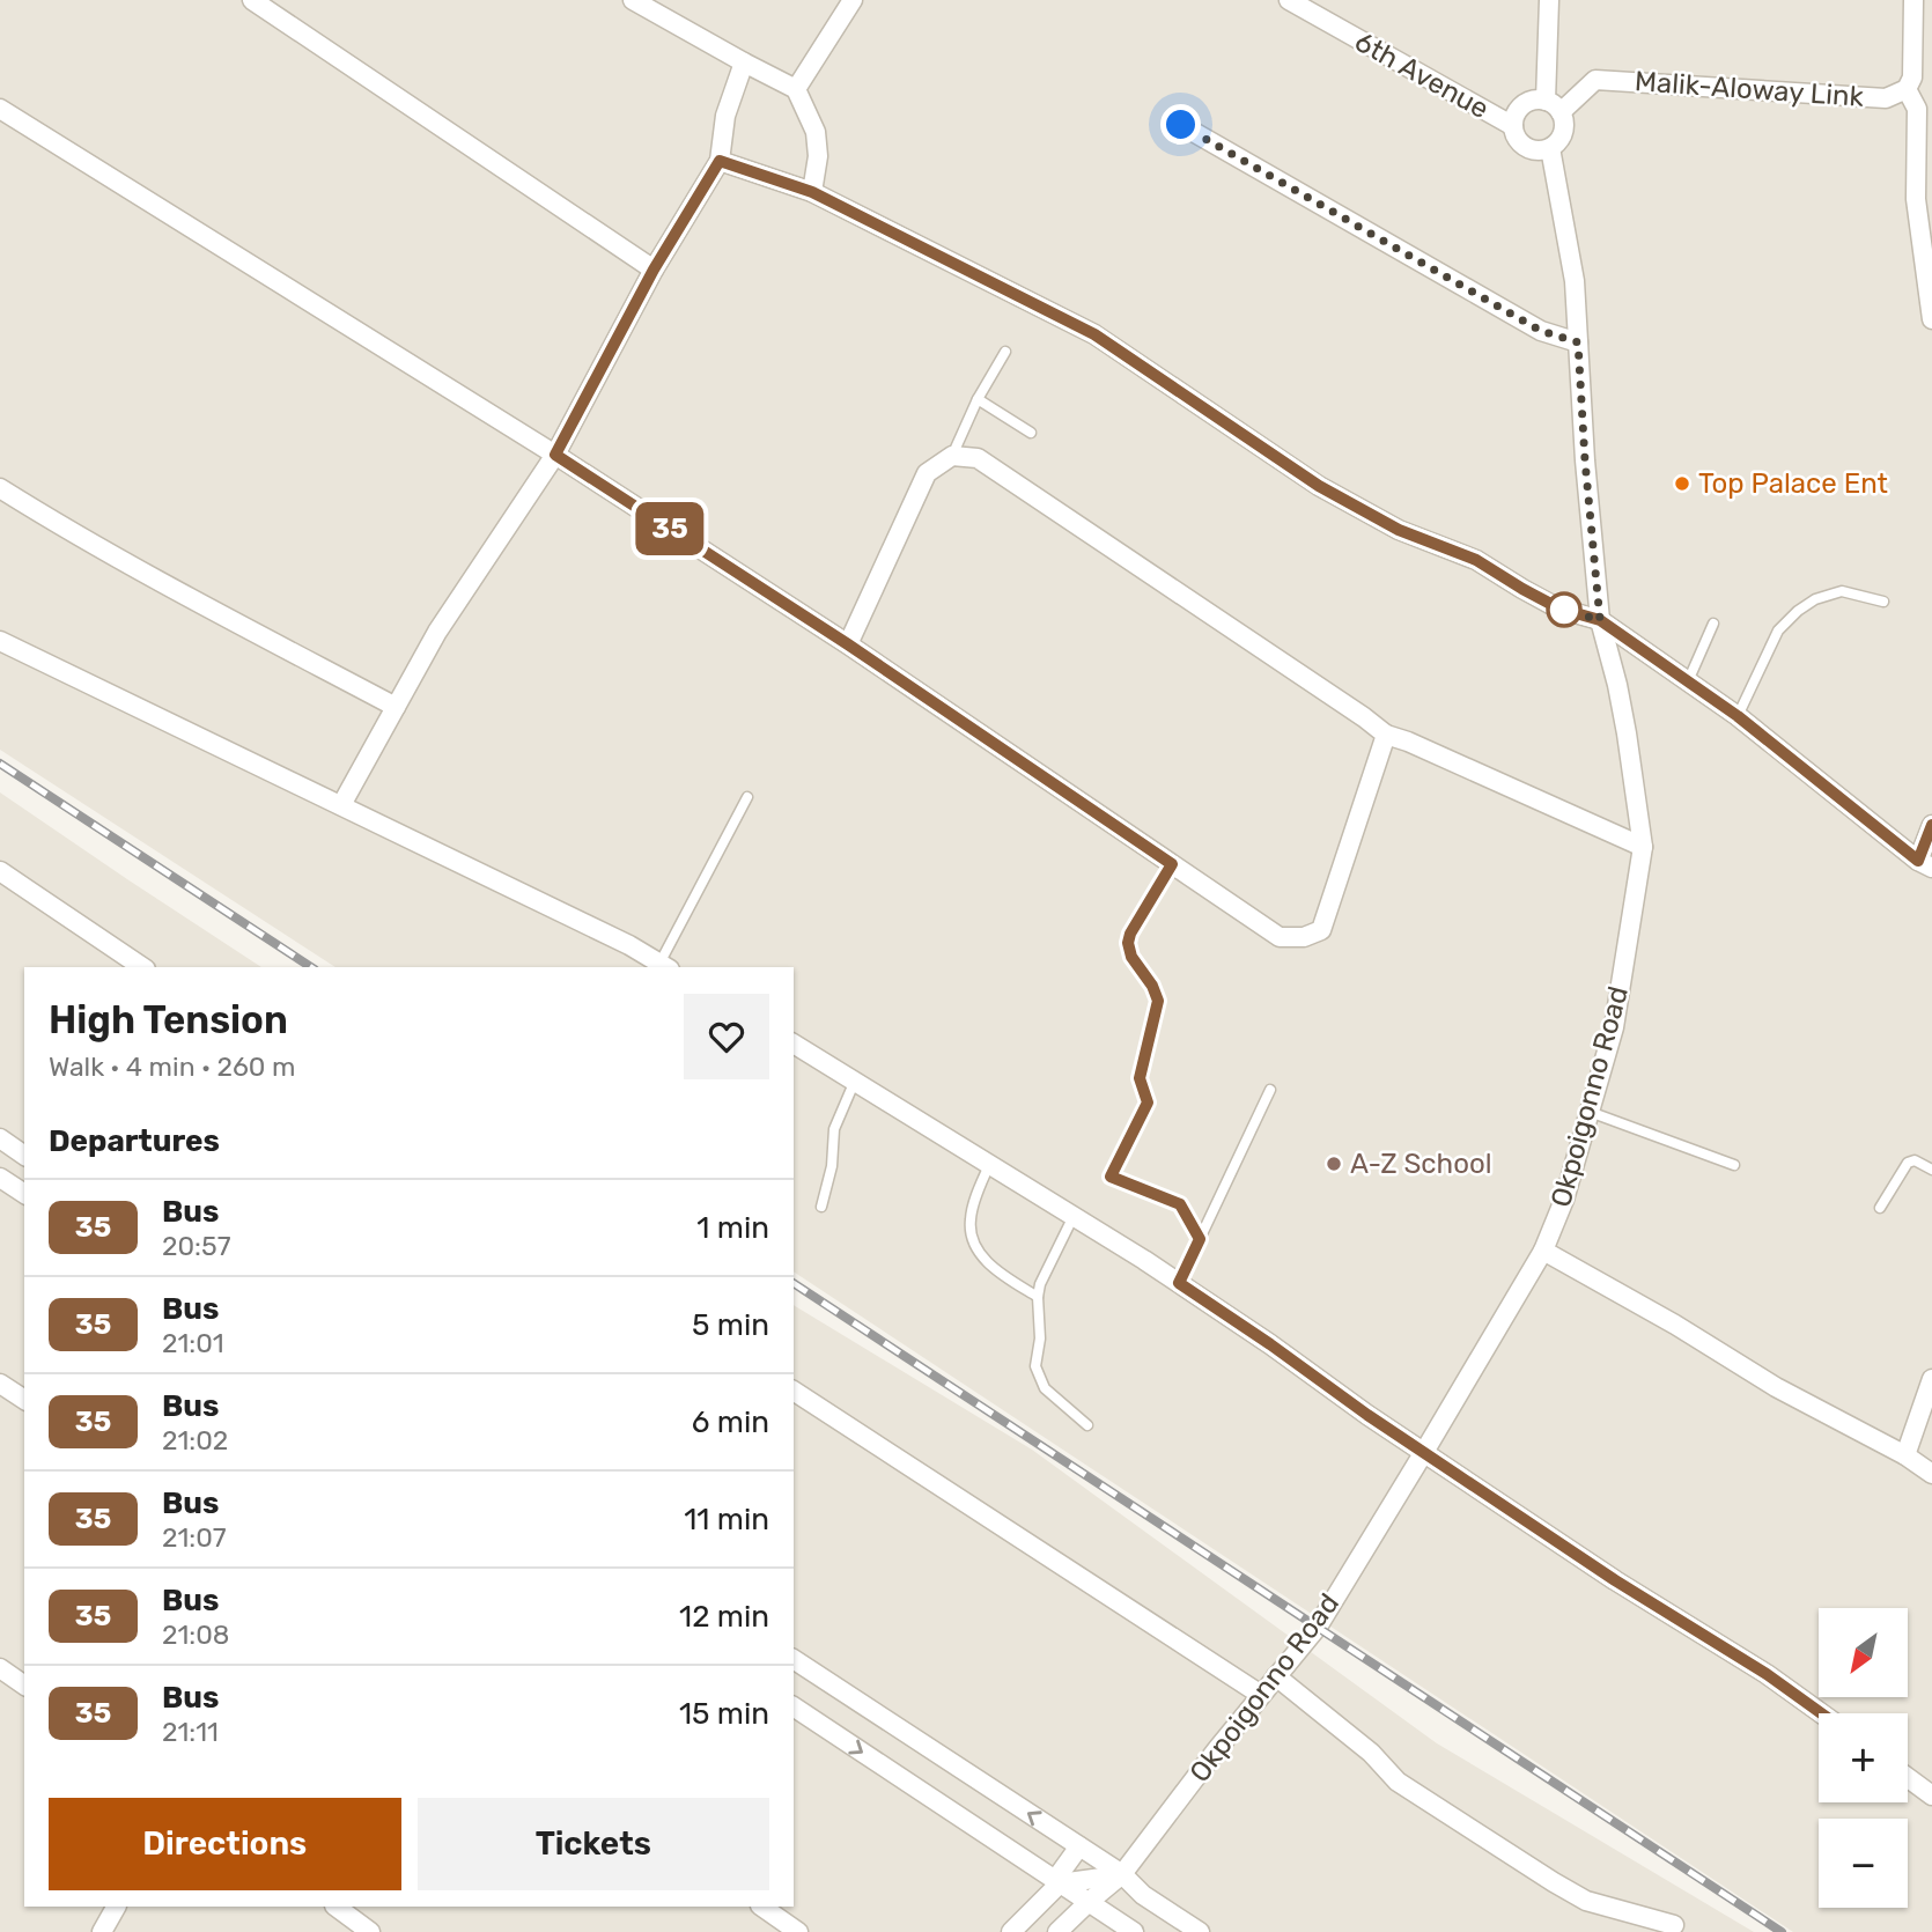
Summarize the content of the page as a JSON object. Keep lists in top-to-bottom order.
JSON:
{
  "streets": {
    "street": ["6th Avenue", "Malik-Aloway Link", "Okpoigonno Road"]
  },
  "crossings": [
    ["6th Avenue", "Malik-Aloway Link"],
    ["6th Avenue", "Okpoigonno Road"],
    ["Malik-Aloway Link", "Okpoigonno Road"]
  ],
  "places": ["Top Palace Ent", "A-Z School"],
  "lines": ["bus line 35"],
  "north": "bottom left",
  "page": {
    "on_map": "35",
    "heading": [
      ["High Tension", "Walk · 4 min · 260 m"],
      "Departures"
    ],
    "list": [
      {
        "mark": "35",
        "name": "Bus",
        "note": "20:57",
        "value": "1 min"
      },
      {
        "mark": "35",
        "name": "Bus",
        "note": "21:01",
        "value": "5 min"
      },
      {
        "mark": "35",
        "name": "Bus",
        "note": "21:02",
        "value": "6 min"
      },
      {
        "mark": "35",
        "name": "Bus",
        "note": "21:07",
        "value": "11 min"
      },
      {
        "mark": "35",
        "name": "Bus",
        "note": "21:08",
        "value": "12 min"
      },
      {
        "mark": "35",
        "name": "Bus",
        "note": "21:11",
        "value": "15 min"
      }
    ],
    "map_buttons": ["+", "−"],
    "buttons": ["Directions", "Tickets"]
  }
}
